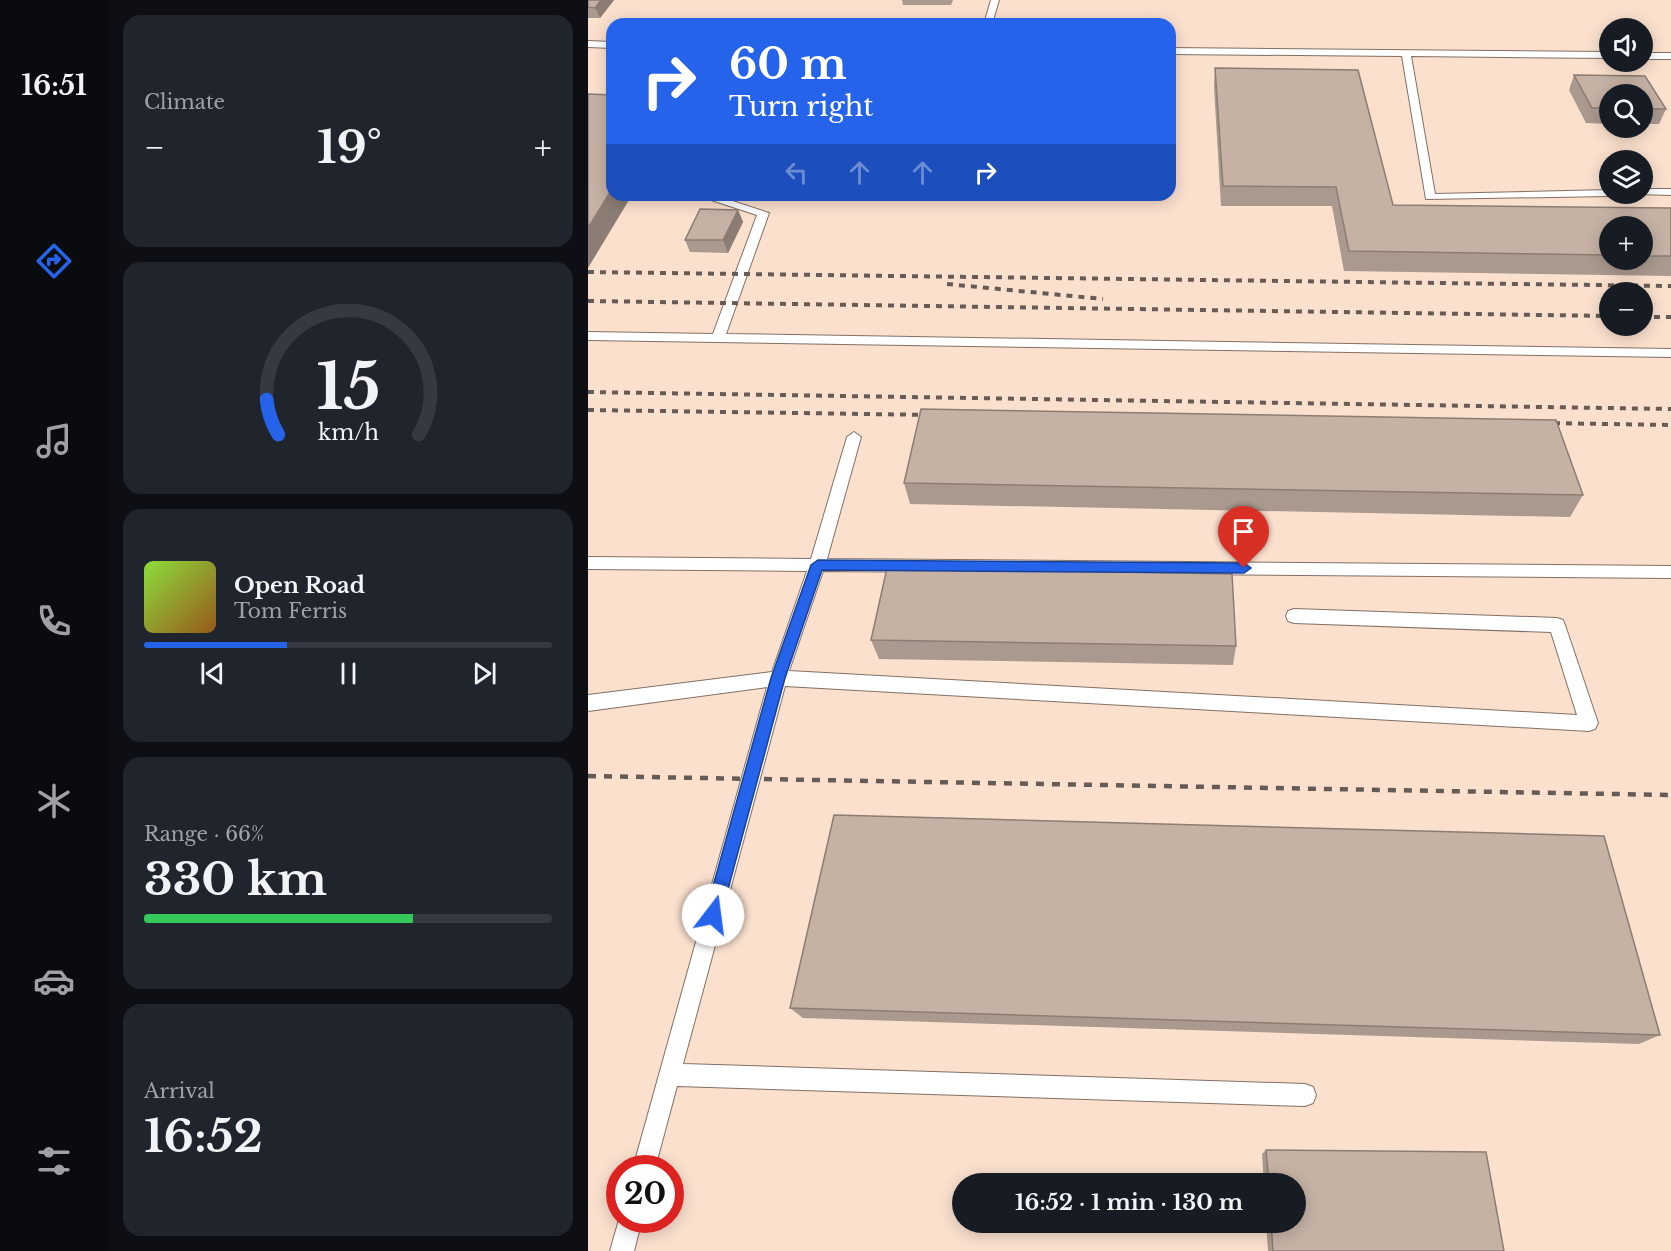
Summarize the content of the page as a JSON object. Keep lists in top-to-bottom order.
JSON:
{
  "page": {
    "tabs": "16:51",
    "tile": [
      "Climate",
      ["Range · 66%", "330 km"],
      ["Arrival", "16:52"]
    ],
    "map_buttons": ["+", "−"],
    "turn": ["60 m", "Turn right"],
    "heat": ["−", "19°", "+"],
    "song": ["Open Road", "Tom Ferris"],
    "limit": "20",
    "trip": "16:52 · 1 min · 130 m",
    "gauge": ["15", "km/h"]
  }
}
